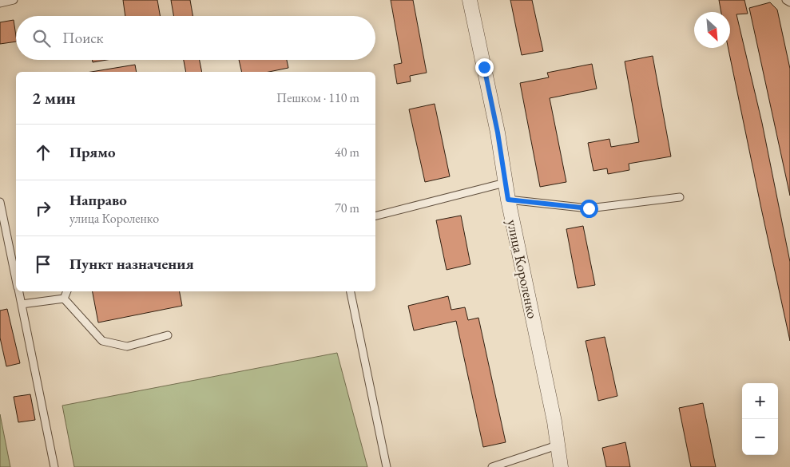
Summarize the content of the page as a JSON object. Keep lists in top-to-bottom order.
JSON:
{
  "streets": {
    "street": ["улица Короленко"]
  },
  "north": "bottom right",
  "page": {
    "search": "Поиск",
    "heading": ["2 мин", "Пешком · 110 m"],
    "list": [
      ["Прямо", "40 m"],
      ["Направо", "улица Короленко", "70 m"],
      "Пункт назначения"
    ],
    "map_buttons": ["+", "−"]
  }
}
